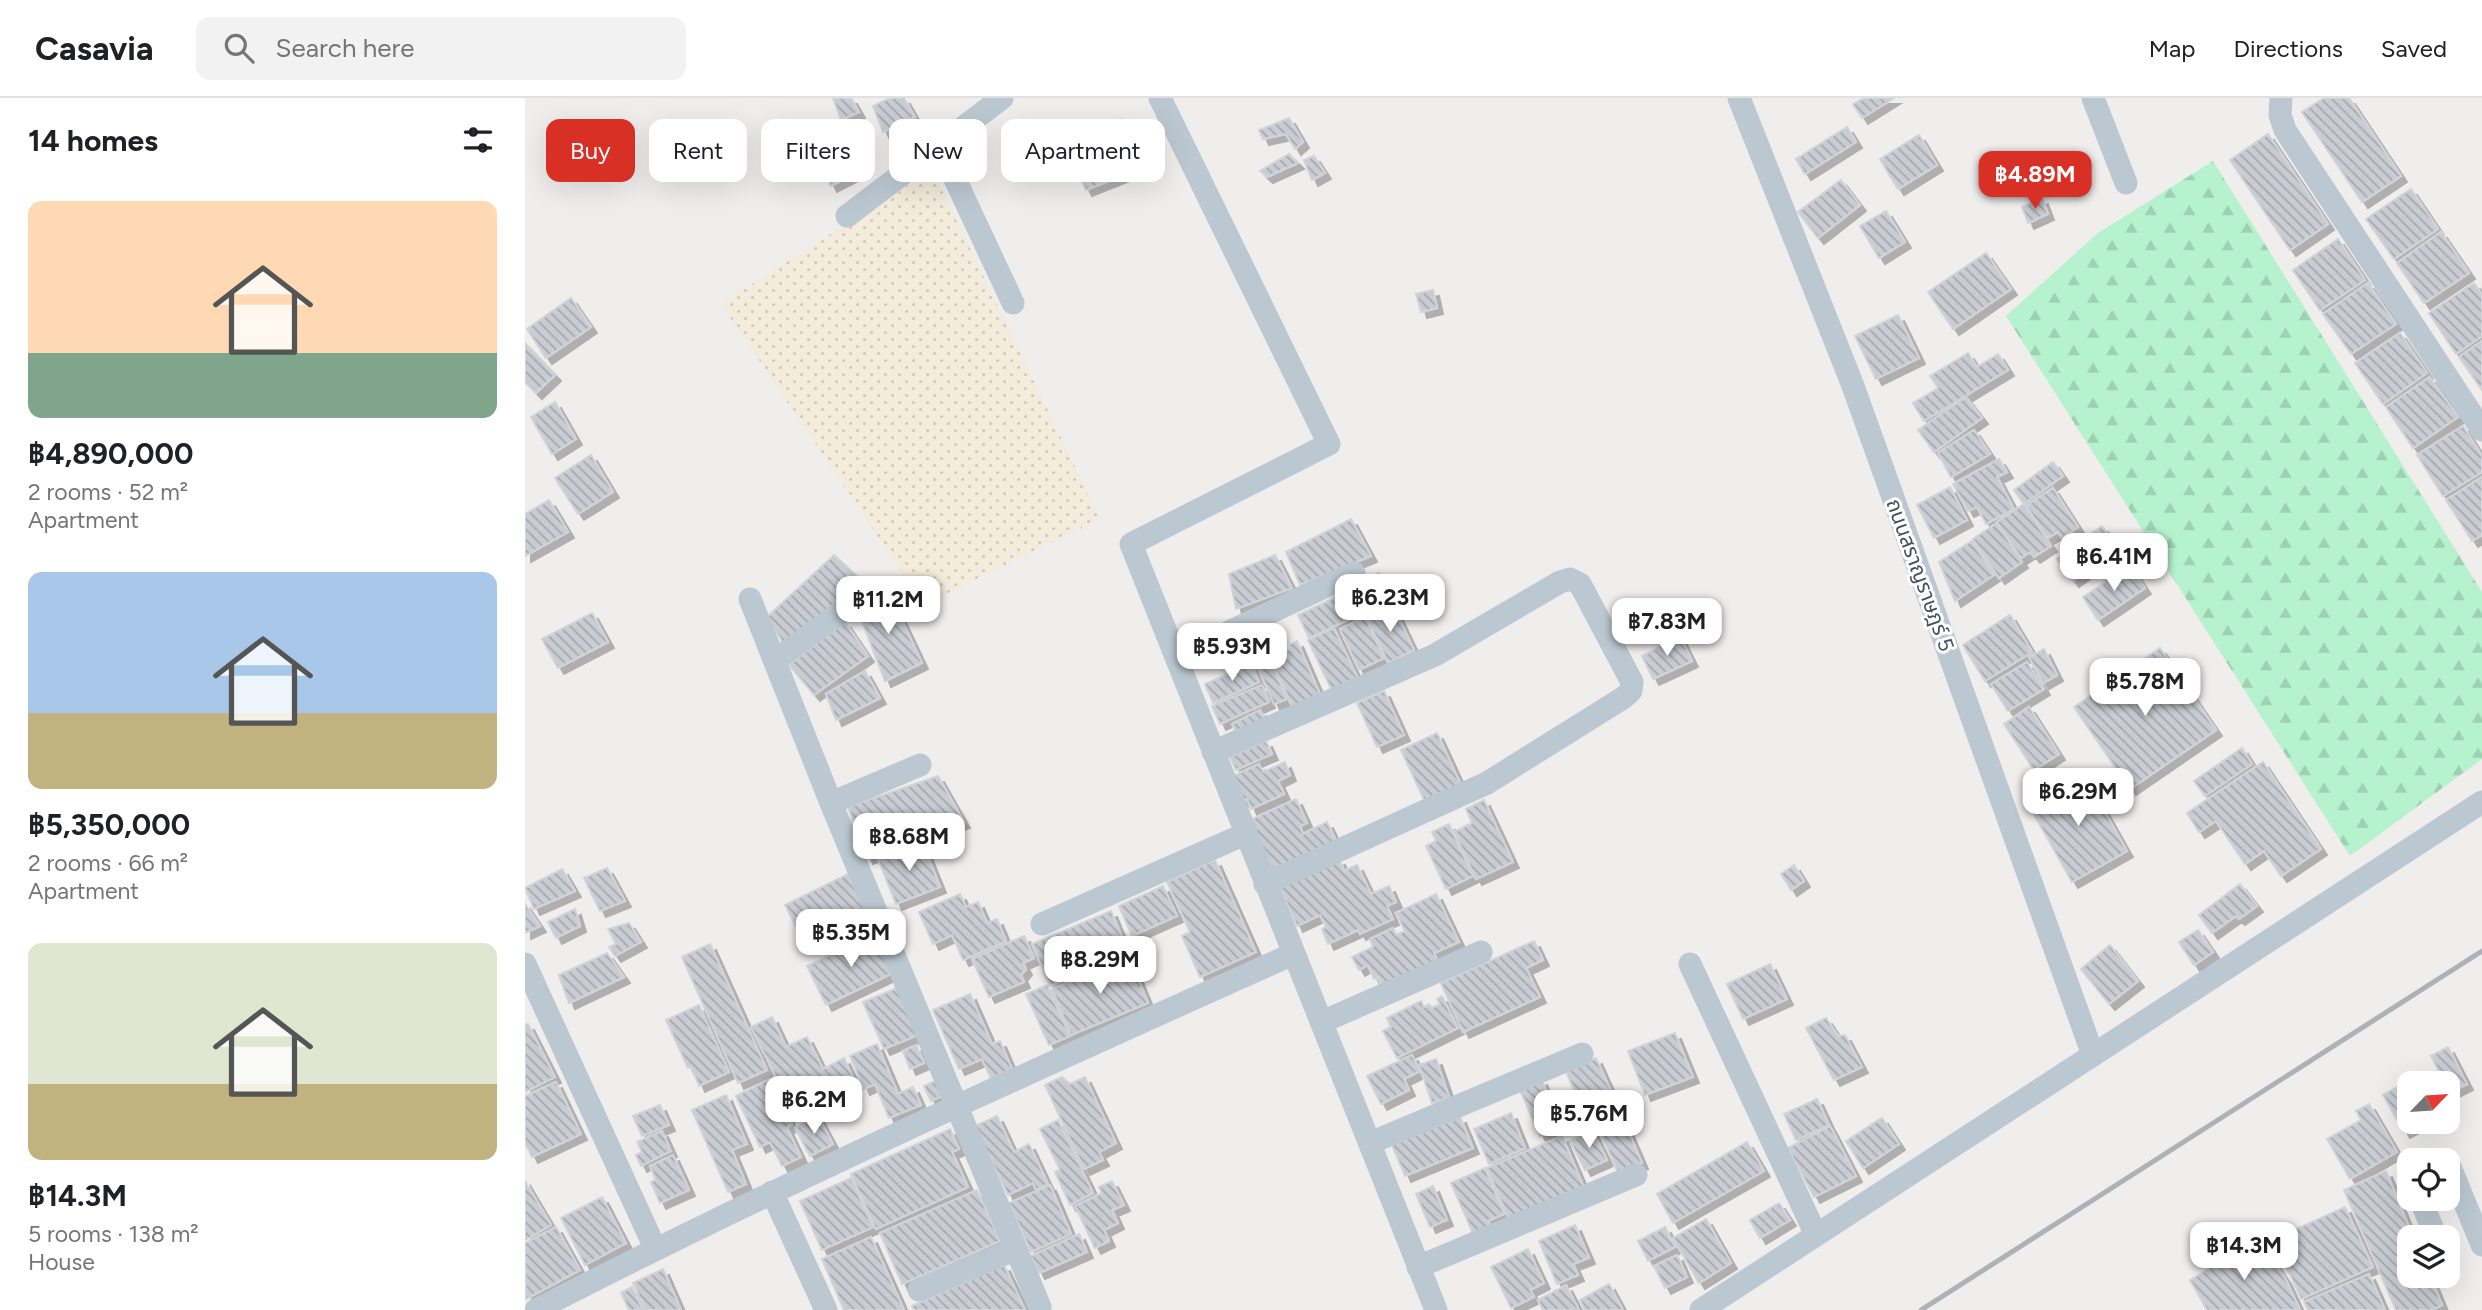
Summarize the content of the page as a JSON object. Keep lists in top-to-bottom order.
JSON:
{
  "streets": {
    "street": ["ถนนสราญราษฎร์ 5"]
  },
  "north": "top right",
  "page": {
    "header": "Casavia",
    "search": "Search here",
    "nav": ["Map", "Directions", "Saved"],
    "heading": "14 homes",
    "chip": [
      "Buy",
      "Rent",
      "Filters",
      "New",
      "Apartment"
    ],
    "price": [
      "฿4.89M",
      "฿6.41M",
      "฿6.23M",
      "฿11.2M",
      "฿7.83M",
      "฿5.93M",
      "฿5.78M",
      "฿6.29M",
      "฿8.68M",
      "฿5.35M",
      "฿8.29M",
      "฿6.2M",
      "฿5.76M",
      "฿14.3M"
    ],
    "list": [
      {
        "name": "฿4,890,000",
        "note": "2 rooms · 52 m² · Apartment"
      },
      {
        "name": "฿5,350,000",
        "note": "2 rooms · 66 m² · Apartment"
      },
      {
        "name": "฿14.3M",
        "note": "5 rooms · 138 m² · House"
      }
    ]
  }
}
